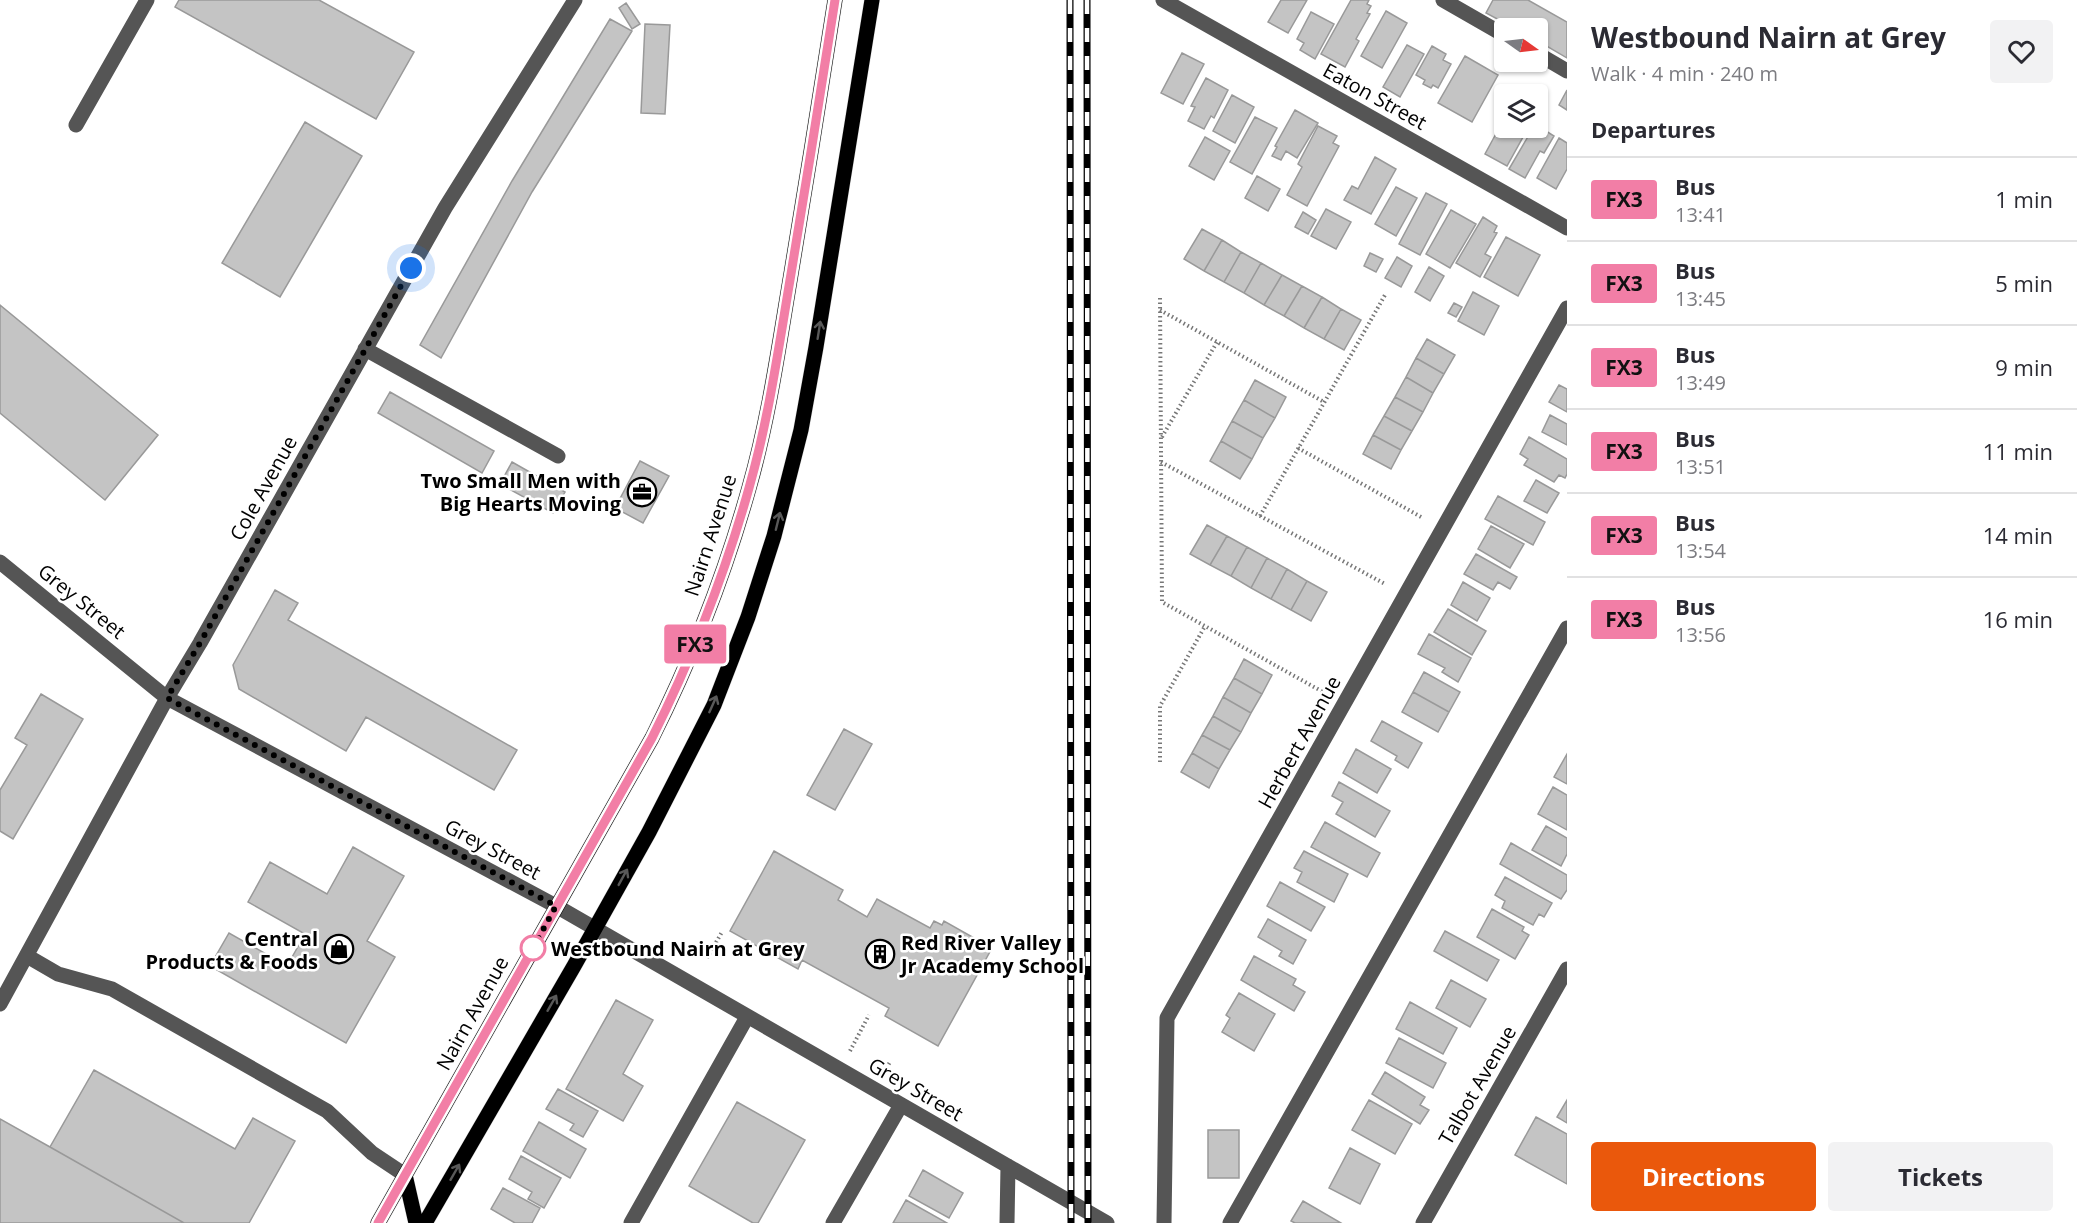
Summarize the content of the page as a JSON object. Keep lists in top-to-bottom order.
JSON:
{
  "streets": {
    "main road": ["Nairn Avenue"],
    "street": [
      "Eaton Street",
      "Cole Avenue",
      "Grey Street",
      "Herbert Avenue",
      "Talbot Avenue"
    ]
  },
  "crossings": [
    ["Cole Avenue", "Grey Street"],
    ["Nairn Avenue", "Grey Street"]
  ],
  "places": {
    "office": ["Two Small Men with Big Hearts Moving"],
    "other": ["Westbound Nairn at Grey"],
    "shop": ["Central Products & Foods"],
    "building": ["Red River Valley Jr Academy School"]
  },
  "lines": ["bus line FX3"],
  "north": "right",
  "page": {
    "on_map": "FX3",
    "heading": [
      ["Westbound Nairn at Grey", "Walk · 4 min · 240 m"],
      "Departures"
    ],
    "list": [
      {
        "mark": "FX3",
        "name": "Bus",
        "note": "13:41",
        "value": "1 min"
      },
      {
        "mark": "FX3",
        "name": "Bus",
        "note": "13:45",
        "value": "5 min"
      },
      {
        "mark": "FX3",
        "name": "Bus",
        "note": "13:49",
        "value": "9 min"
      },
      {
        "mark": "FX3",
        "name": "Bus",
        "note": "13:51",
        "value": "11 min"
      },
      {
        "mark": "FX3",
        "name": "Bus",
        "note": "13:54",
        "value": "14 min"
      },
      {
        "mark": "FX3",
        "name": "Bus",
        "note": "13:56",
        "value": "16 min"
      }
    ],
    "buttons": ["Directions", "Tickets"]
  }
}
